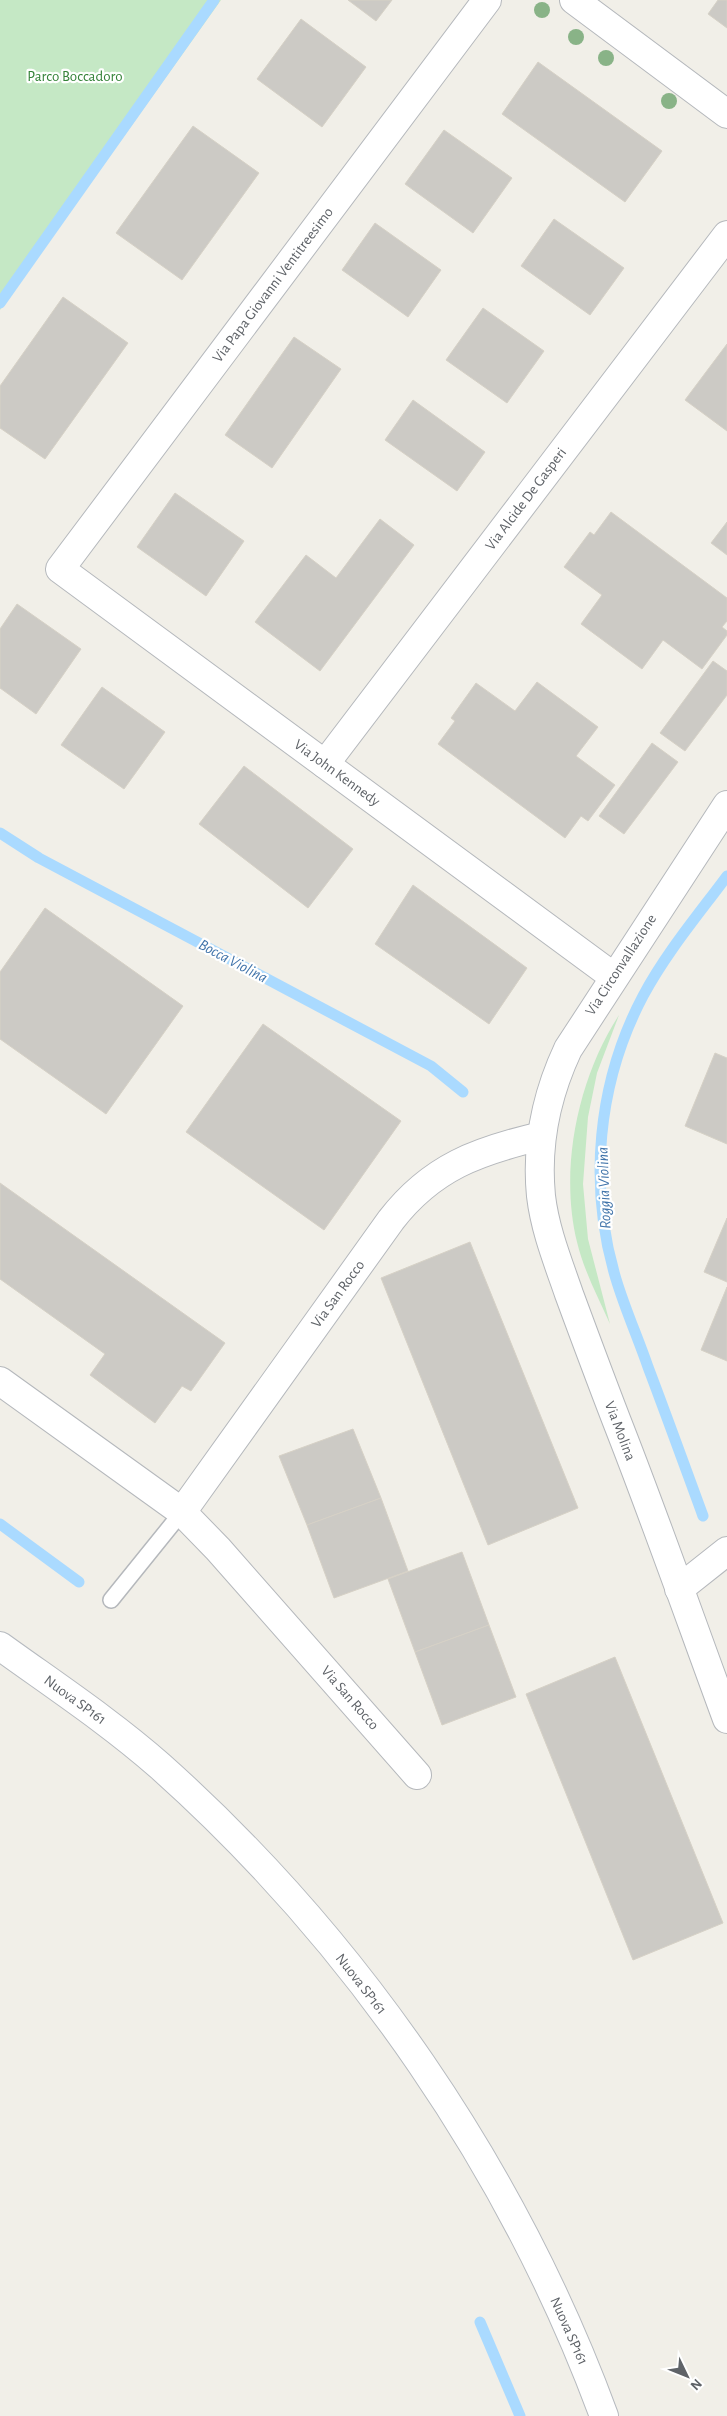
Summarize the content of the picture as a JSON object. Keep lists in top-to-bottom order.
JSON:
{
  "streets": {
    "street": [
      "Via Papa Giovanni Ventitreesimo",
      "Via Alcide De Gasperi",
      "Via John Kennedy",
      "Via Circonvallazione",
      "Via San Rocco",
      "Via Molina",
      "Nuova SP161"
    ]
  },
  "crossings": [
    ["Via Papa Giovanni Ventitreesimo", "Via John Kennedy"],
    ["Via Alcide De Gasperi", "Via John Kennedy"],
    ["Via John Kennedy", "Via Circonvallazione"],
    ["Via Circonvallazione", "Via San Rocco"],
    ["Via Circonvallazione", "Via Molina"],
    ["Via San Rocco", "Via Molina"]
  ],
  "water": ["Bocca Violina", "Roggia Violina"],
  "parks": ["Parco Boccadoro"],
  "north": "bottom right"
}
